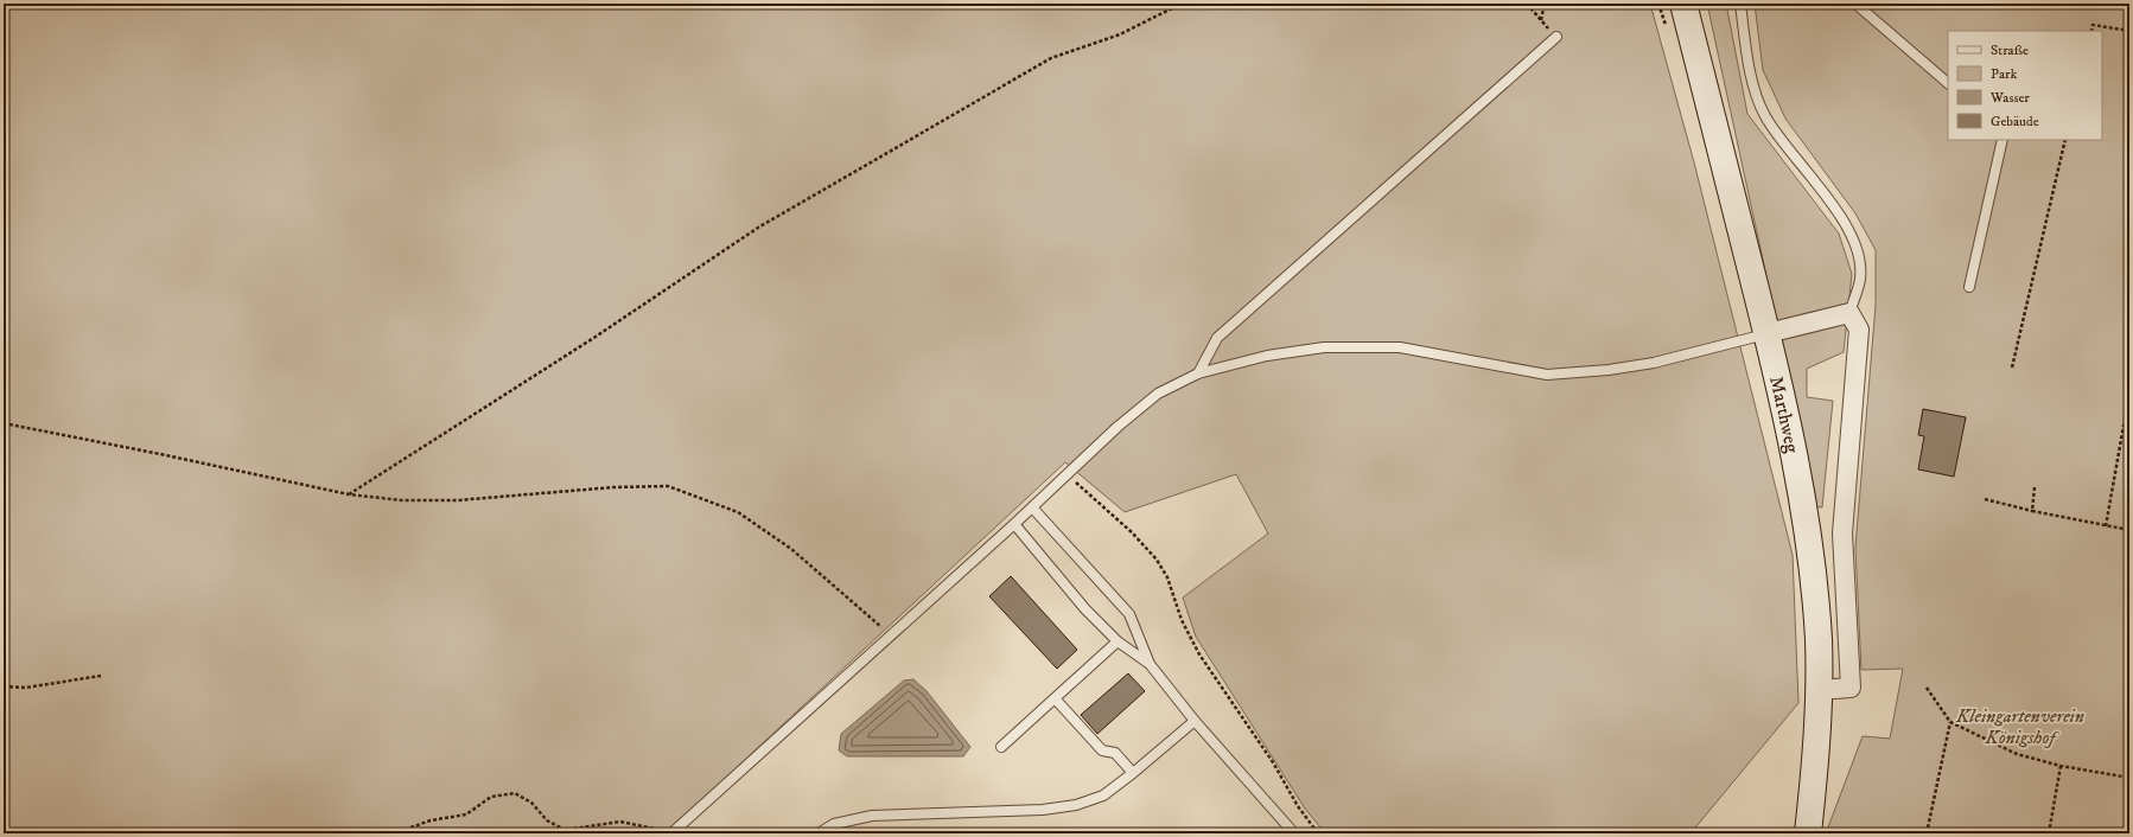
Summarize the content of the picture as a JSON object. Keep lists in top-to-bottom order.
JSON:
{
  "streets": {
    "main road": ["Marthweg"]
  },
  "parks": ["Kleingartenverein Königshof"],
  "legend": [
    "Straße",
    "Park",
    "Wasser",
    "Gebäude"
  ]
}
